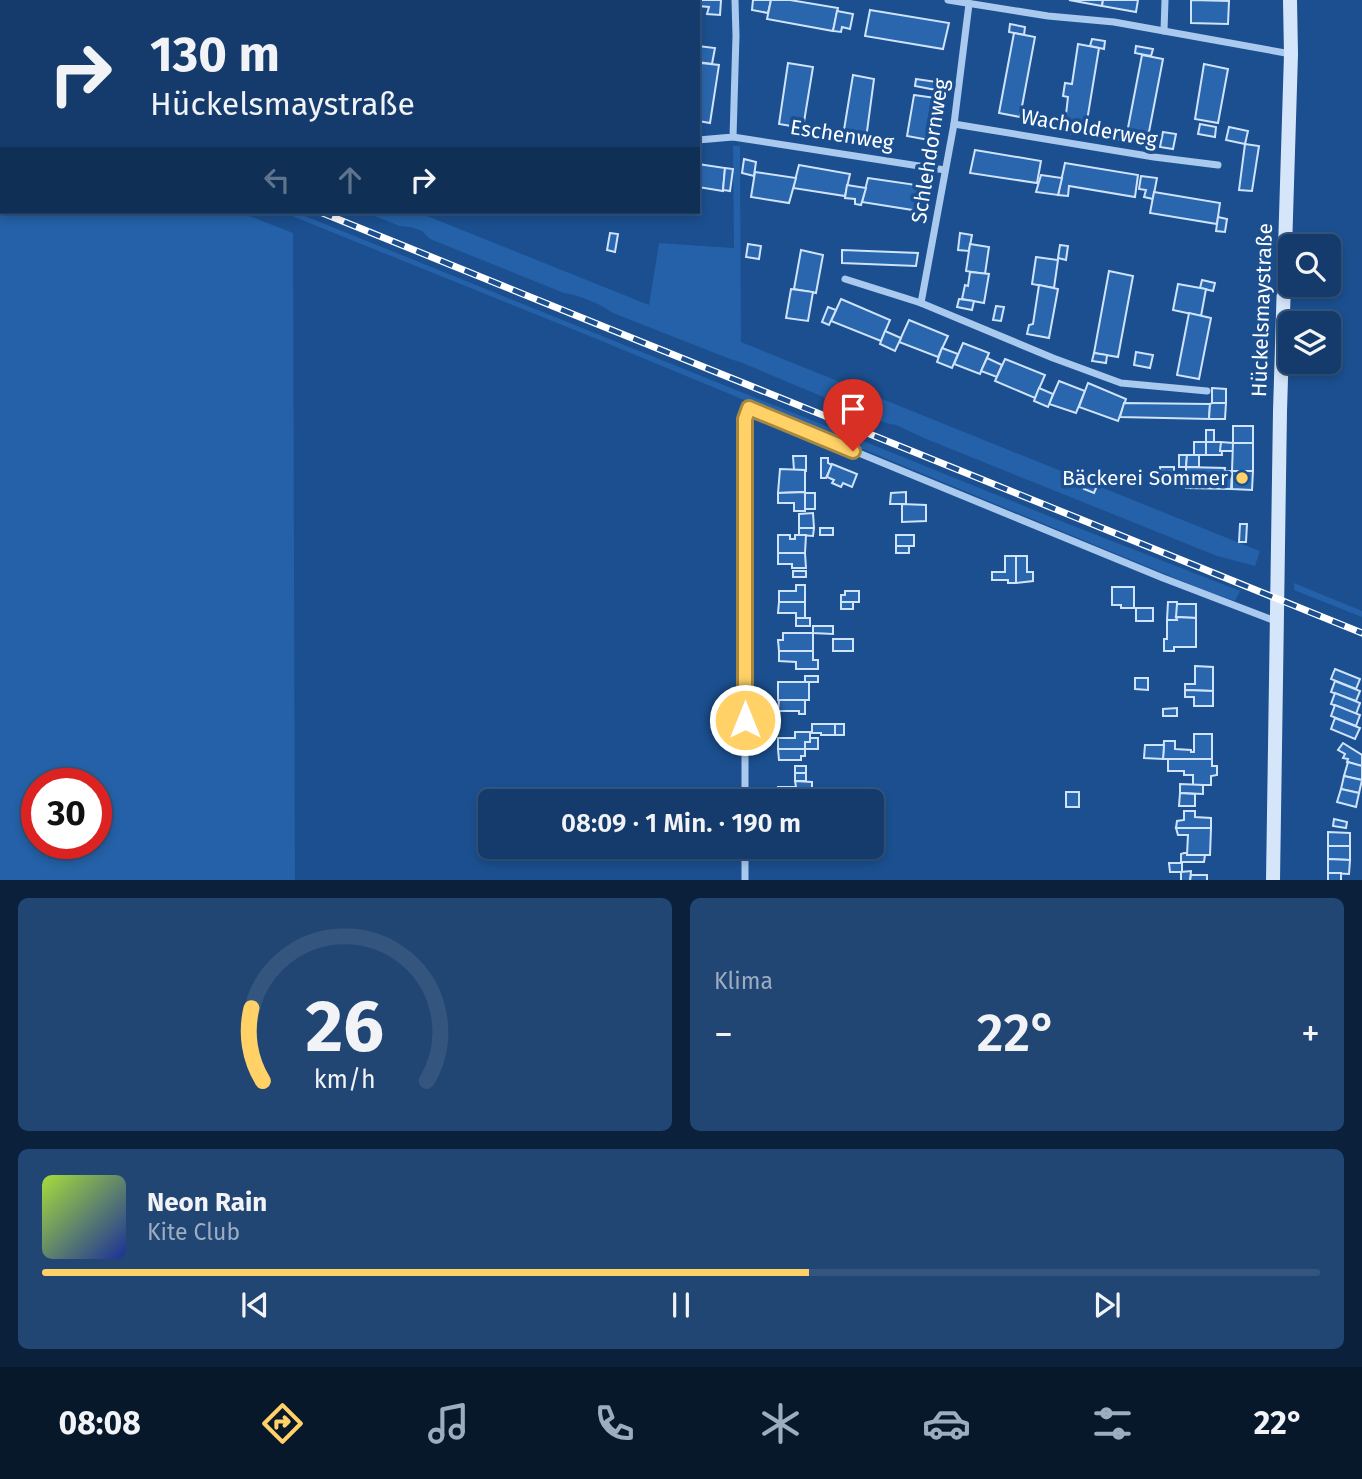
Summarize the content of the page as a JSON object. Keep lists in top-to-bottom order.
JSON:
{
  "streets": {
    "main road": ["Hückelsmaystraße"],
    "street": ["Wacholderweg", "Eschenweg", "Schlehdornweg"]
  },
  "crossings": [
    ["Wacholderweg", "Schlehdornweg"],
    ["Eschenweg", "Schlehdornweg"]
  ],
  "places": ["Bäckerei Sommer"],
  "page": {
    "turn": ["130 m", "Hückelsmaystraße"],
    "limit": "30",
    "trip": "08:09 · 1 Min. · 190 m",
    "tile": "Klima",
    "heat": ["−", "22°", "+"],
    "song": ["Neon Rain", "Kite Club"],
    "tabs": ["08:08", "22°"],
    "gauge": ["26", "km/h"]
  }
}
